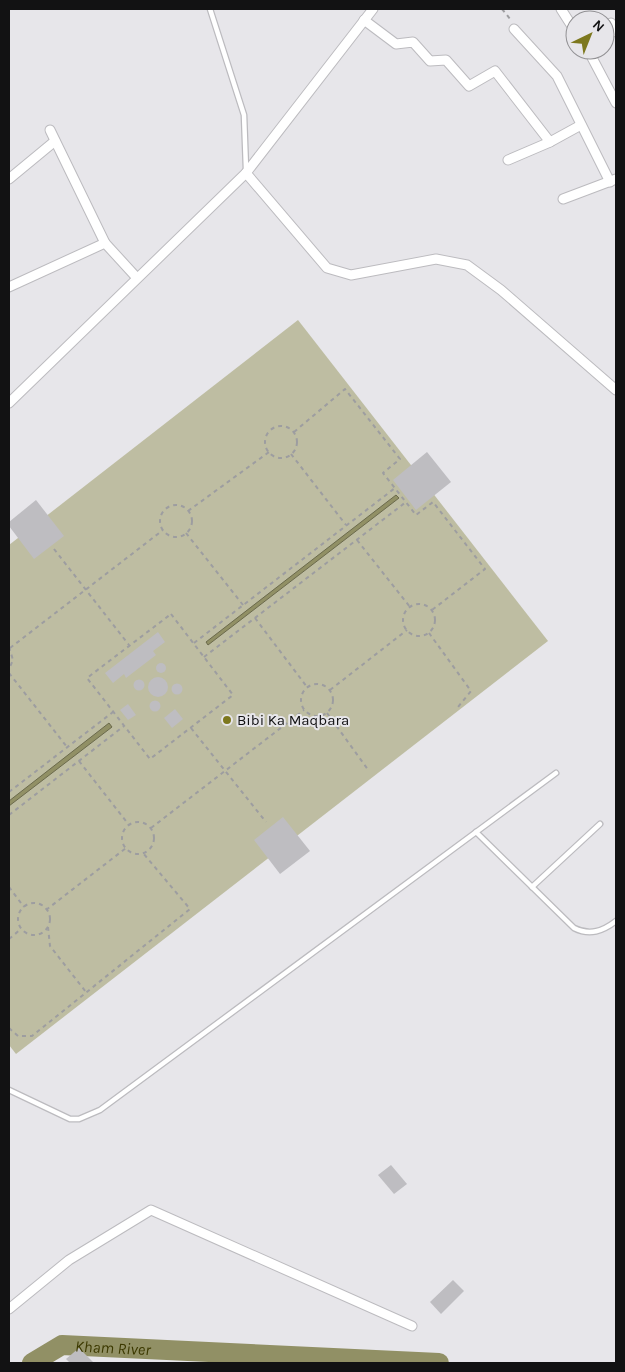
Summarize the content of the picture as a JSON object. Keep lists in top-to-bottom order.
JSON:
{
  "water": ["Kham River"],
  "places": ["Bibi Ka Maqbara"],
  "north": "top right"
}
